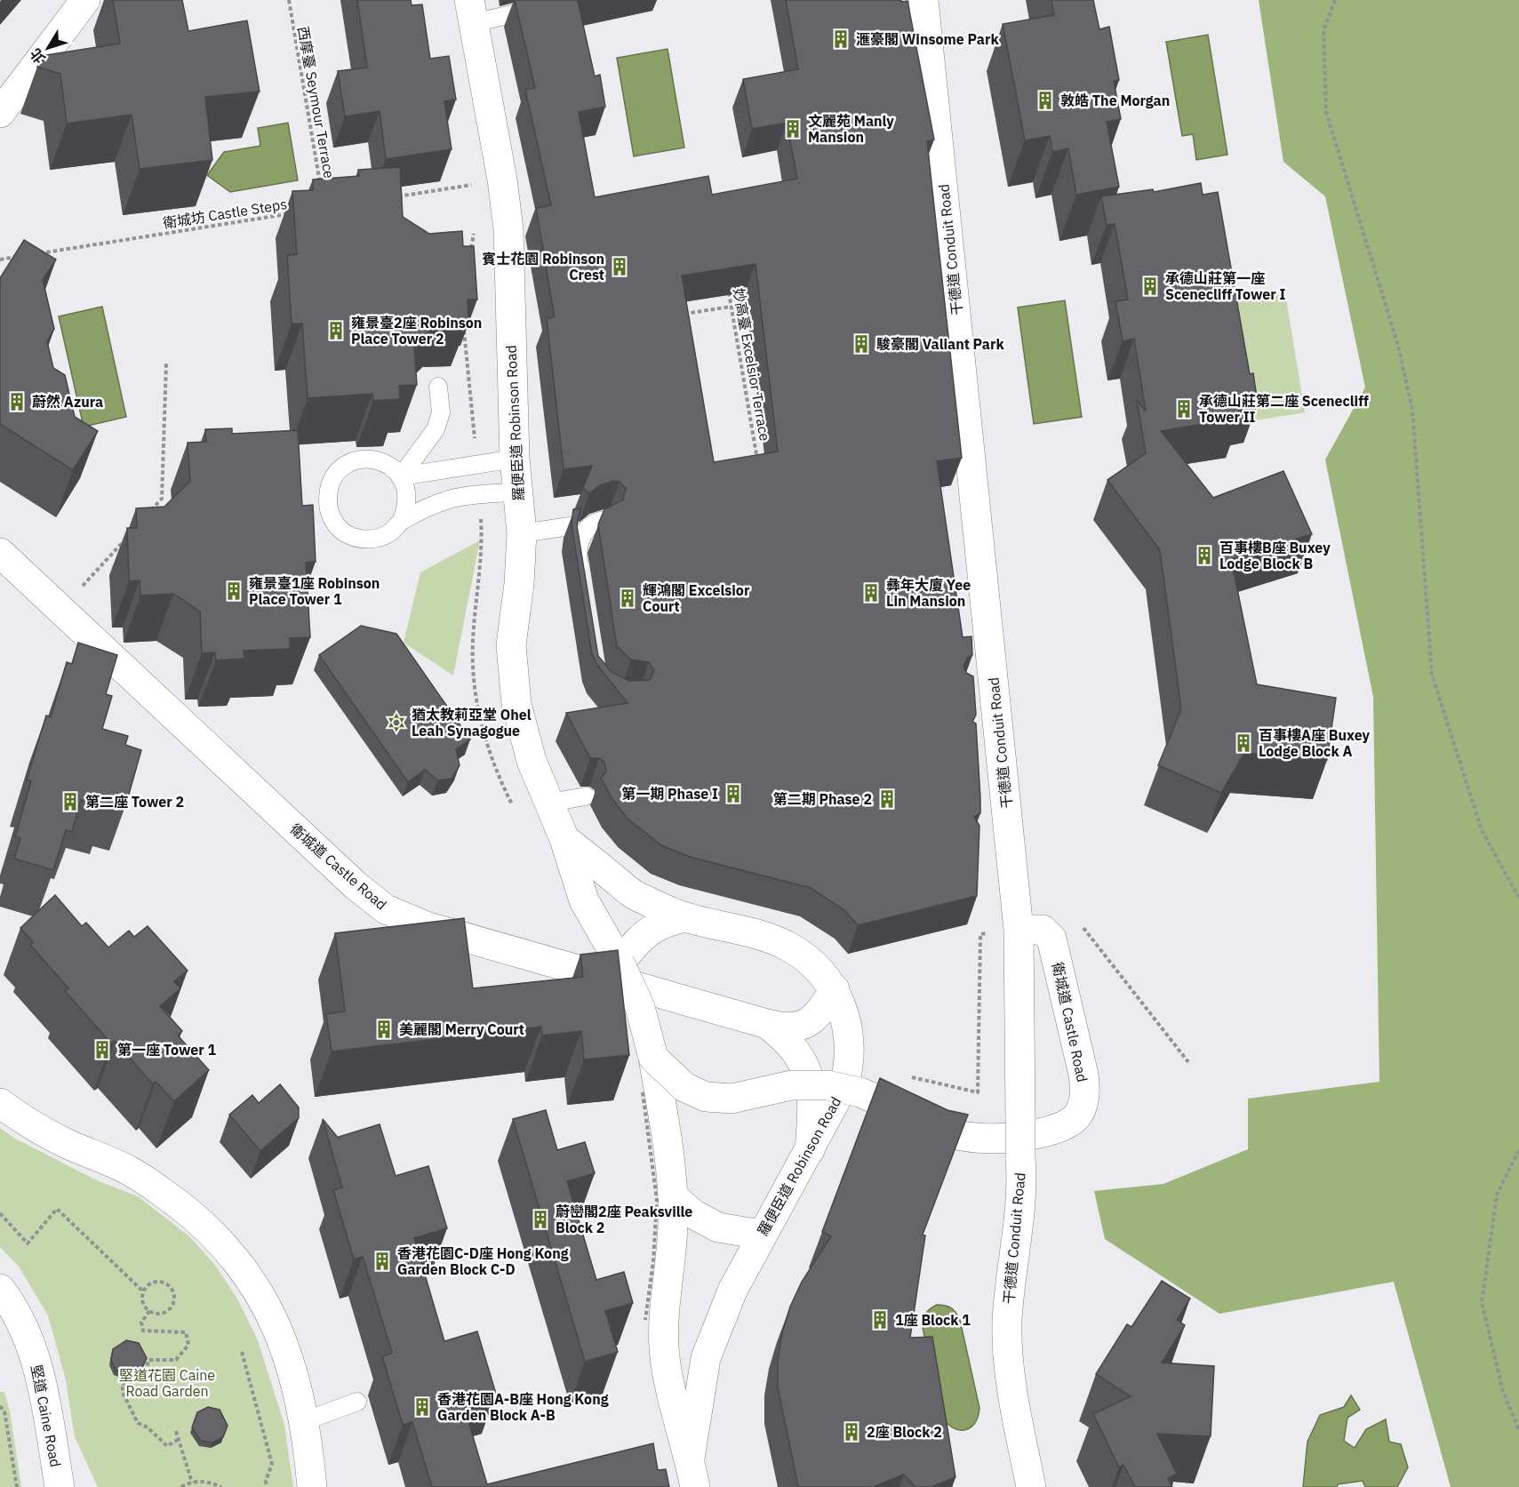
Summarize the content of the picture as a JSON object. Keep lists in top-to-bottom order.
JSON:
{
  "streets": {
    "street": [
      "干德道 Conduit Road",
      "羅便臣道 Robinson Road",
      "衛城道 Castle Road",
      "堅道 Caine Road"
    ],
    "path": ["西摩臺 Seymour Terrace", "衛城坊 Castle Steps", "妙高臺 Excelsior Terrace"]
  },
  "crossings": [
    ["干德道 Conduit Road", "衛城道 Castle Road"],
    ["羅便臣道 Robinson Road", "衛城道 Castle Road"]
  ],
  "parks": ["堅道花園 Caine Road Garden"],
  "places": {
    "building": [
      "滙豪閣 Winsome Park",
      "敦皓 The Morgan",
      "文麗苑 Manly Mansion",
      "賓士花園 Robinson Crest",
      "承德山莊第一座 Scenecliff Tower I",
      "雍景臺2座 Robinson Place Tower 2",
      "駿豪閣 Valiant Park",
      "蔚然 Azura",
      "承德山莊第二座 Scenecliff Tower II",
      "百事樓B座 Buxey Lodge Block B",
      "雍景臺1座 Robinson Place Tower 1",
      "彝年大廈 Yee Lin Mansion",
      "輝鴻閣 Excelsior Court",
      "百事樓A座 Buxey Lodge Block A",
      "第一期 Phase I",
      "第二期 Phase 2",
      "第二座 Tower 2",
      "美麗閣 Merry Court",
      "第一座 Tower 1",
      "蔚巒閣2座 Peaksville Block 2",
      "香港花園C-D座 Hong Kong Garden Block C-D",
      "1座 Block 1",
      "香港花園A-B座 Hong Kong Garden Block A-B",
      "2座 Block 2"
    ],
    "synagogue": ["猶太教莉亞堂 Ohel Leah Synagogue"]
  },
  "north": "bottom left"
}
